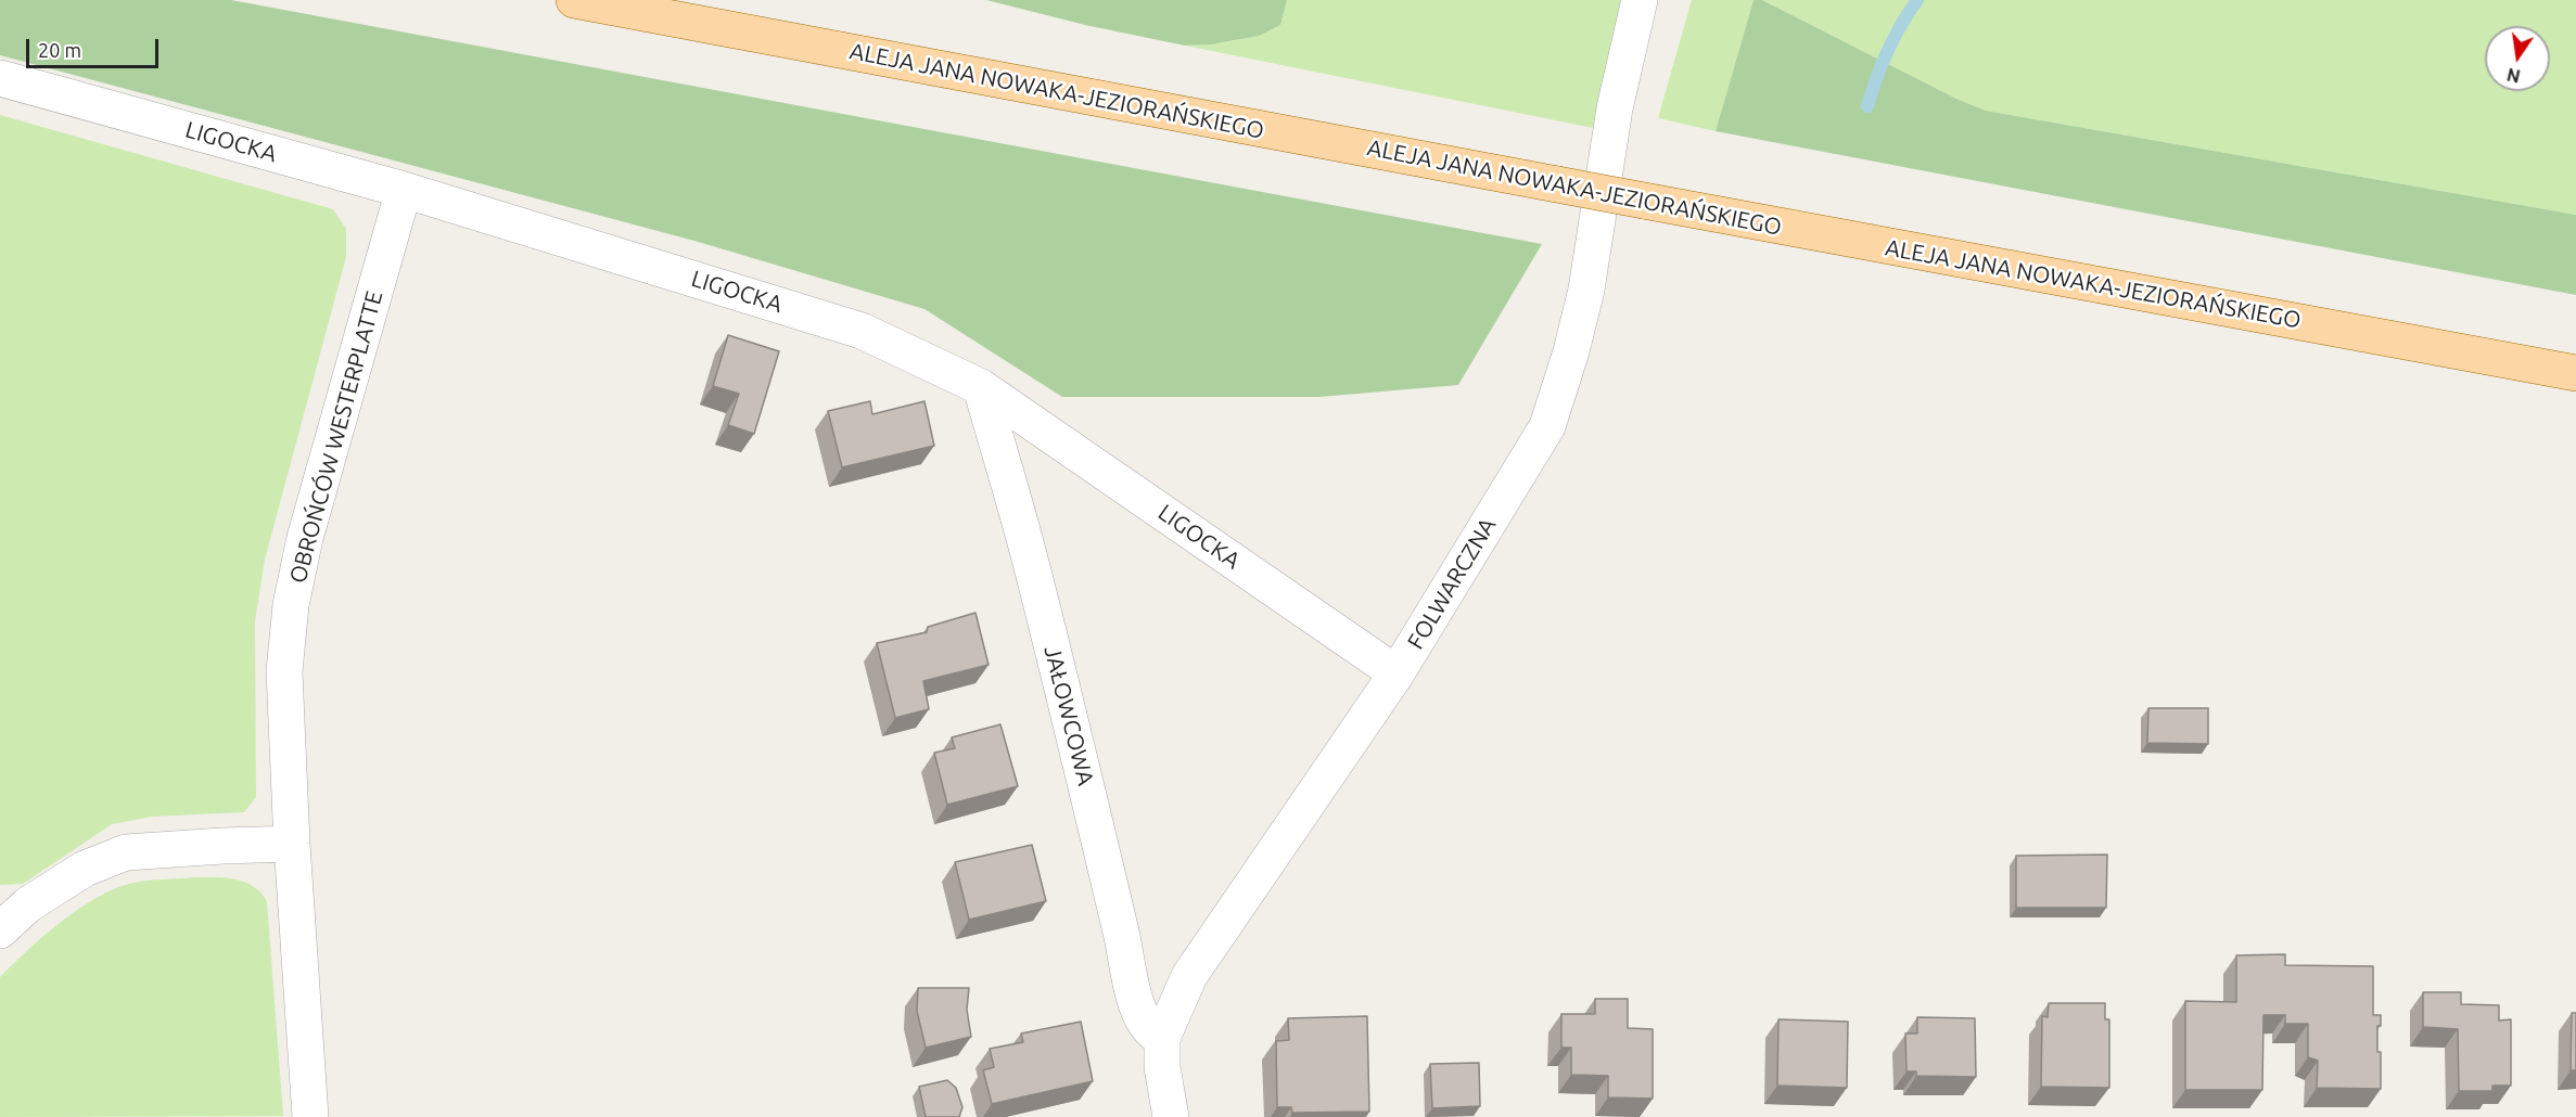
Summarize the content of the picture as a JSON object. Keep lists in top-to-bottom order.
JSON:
{
  "streets": {
    "main road": ["ALEJA JANA NOWAKA-JEZIORAŃSKIEGO"],
    "street": [
      "LIGOCKA",
      "OBROŃCÓW WESTERPLATTE",
      "FOLWARCZNA",
      "JAŁOWCOWA"
    ]
  },
  "crossings": [
    ["LIGOCKA", "OBROŃCÓW WESTERPLATTE"],
    ["LIGOCKA", "FOLWARCZNA"],
    ["LIGOCKA", "JAŁOWCOWA"],
    ["FOLWARCZNA", "JAŁOWCOWA"]
  ],
  "scale_bar": "20 m",
  "north": "bottom"
}
